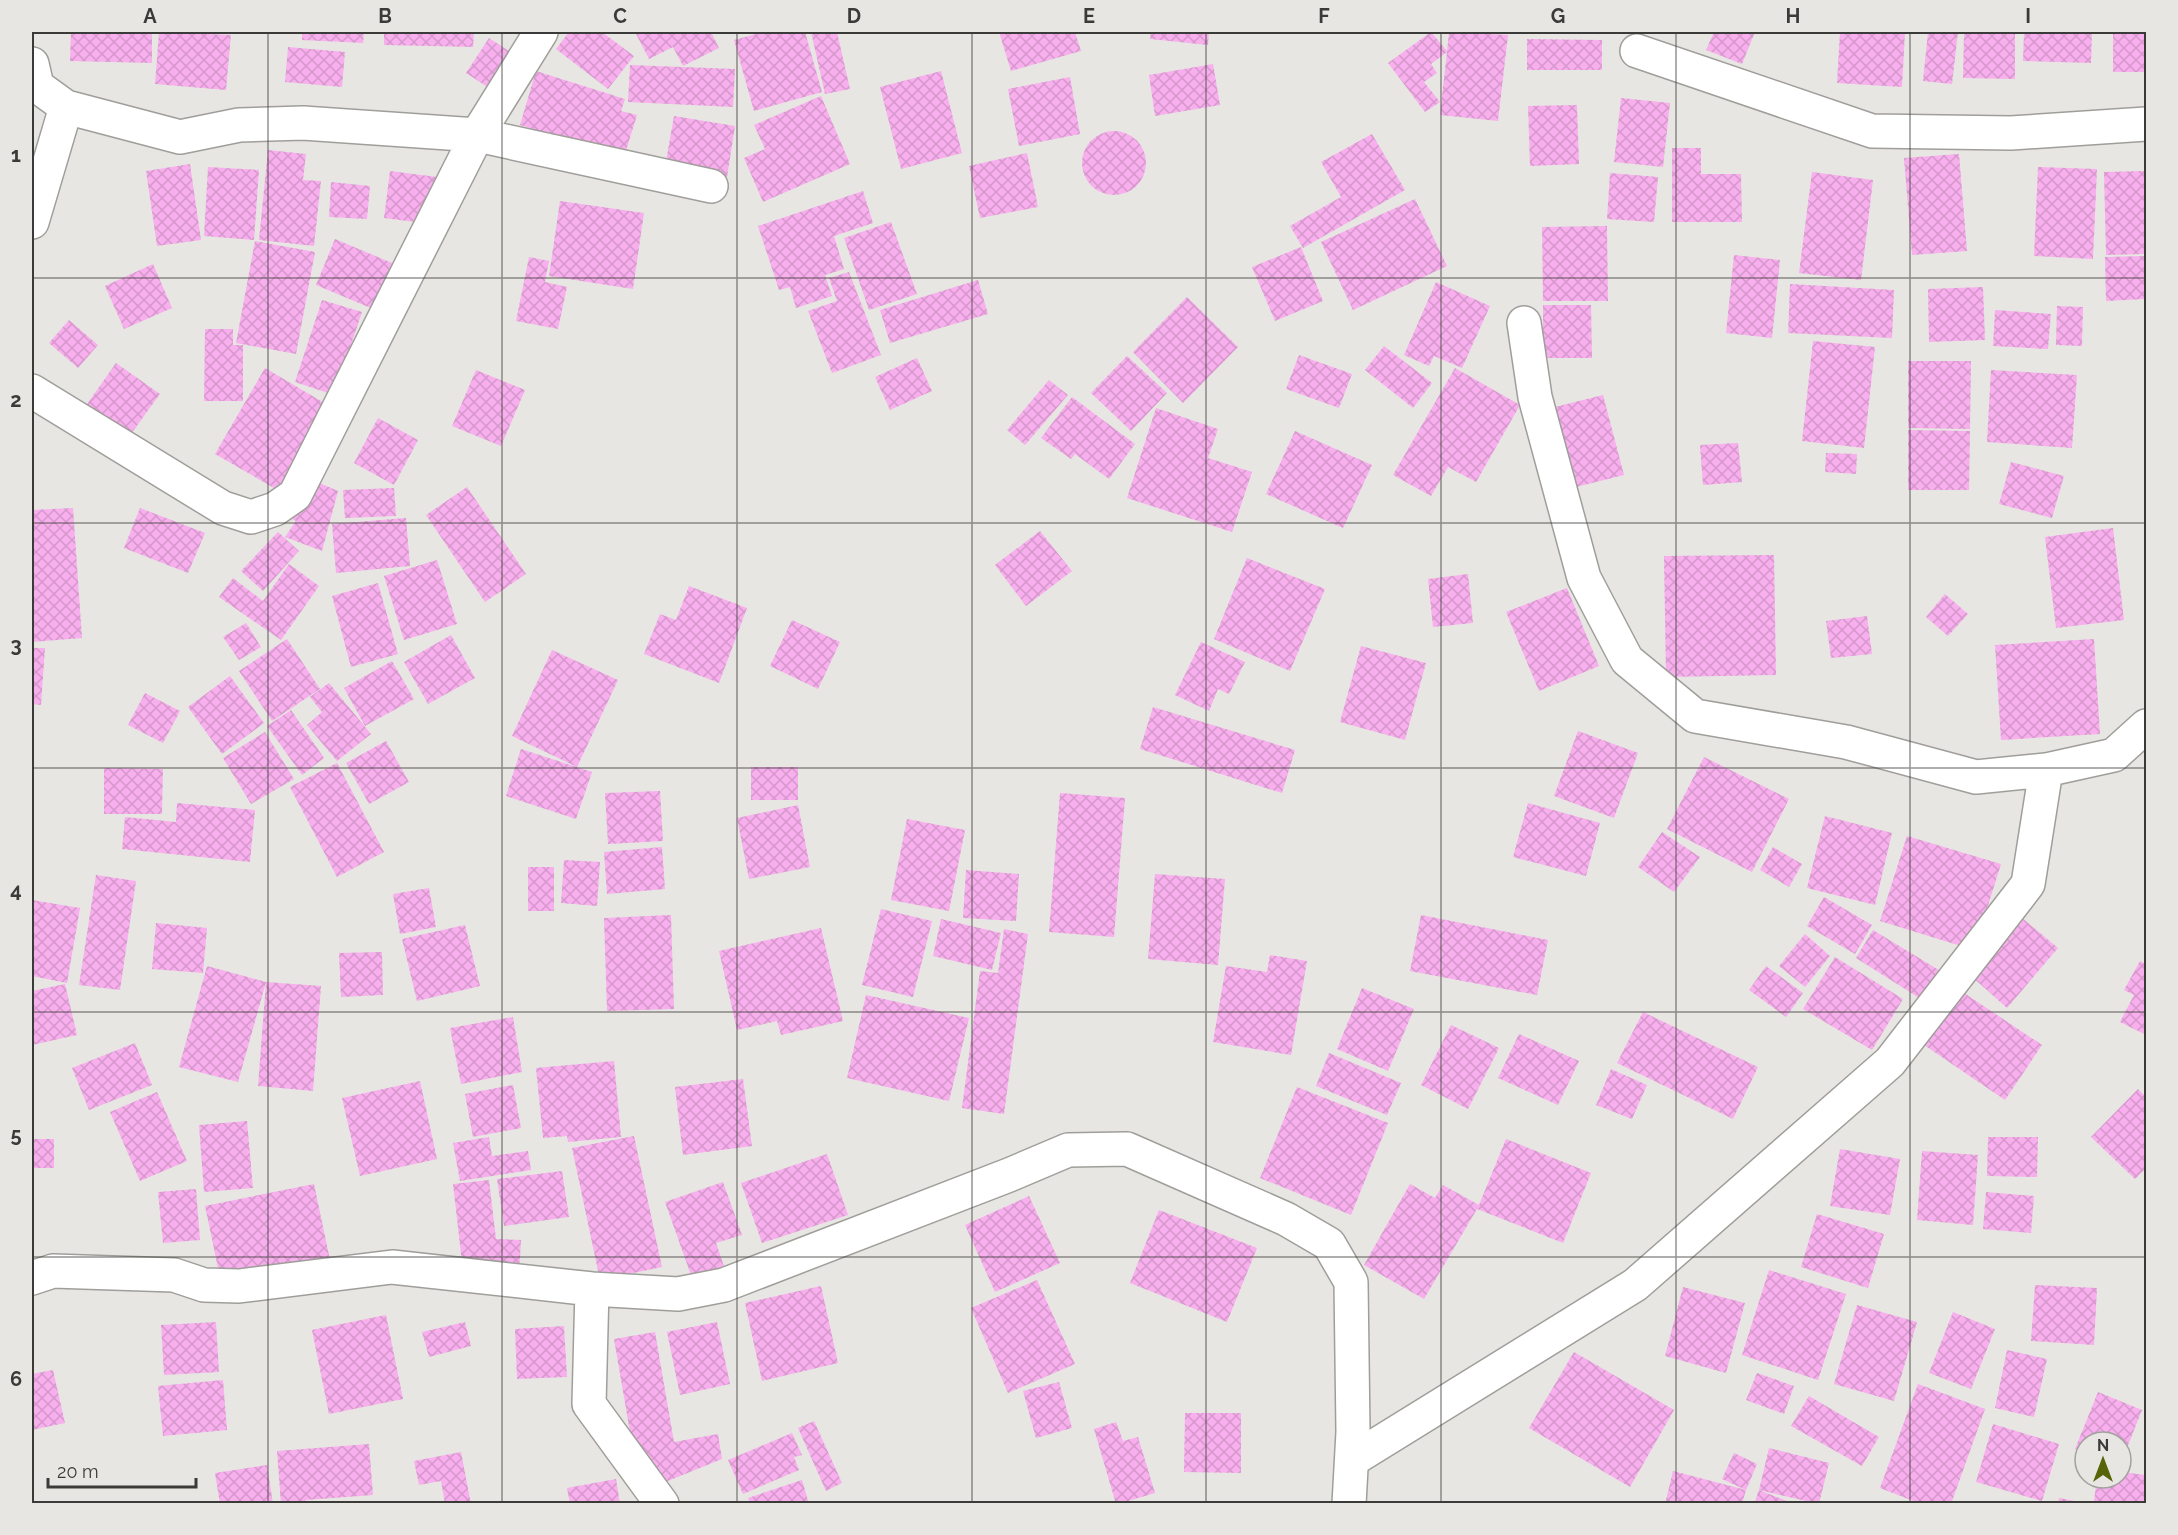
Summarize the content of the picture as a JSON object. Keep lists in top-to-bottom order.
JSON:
{
  "scale_bar": "20 m",
  "north": "top",
  "grid": {
    "columns": [
      "A",
      "B",
      "C",
      "D",
      "E",
      "F",
      "G",
      "H",
      "I"
    ],
    "rows": [
      "1",
      "2",
      "3",
      "4",
      "5",
      "6"
    ]
  }
}
